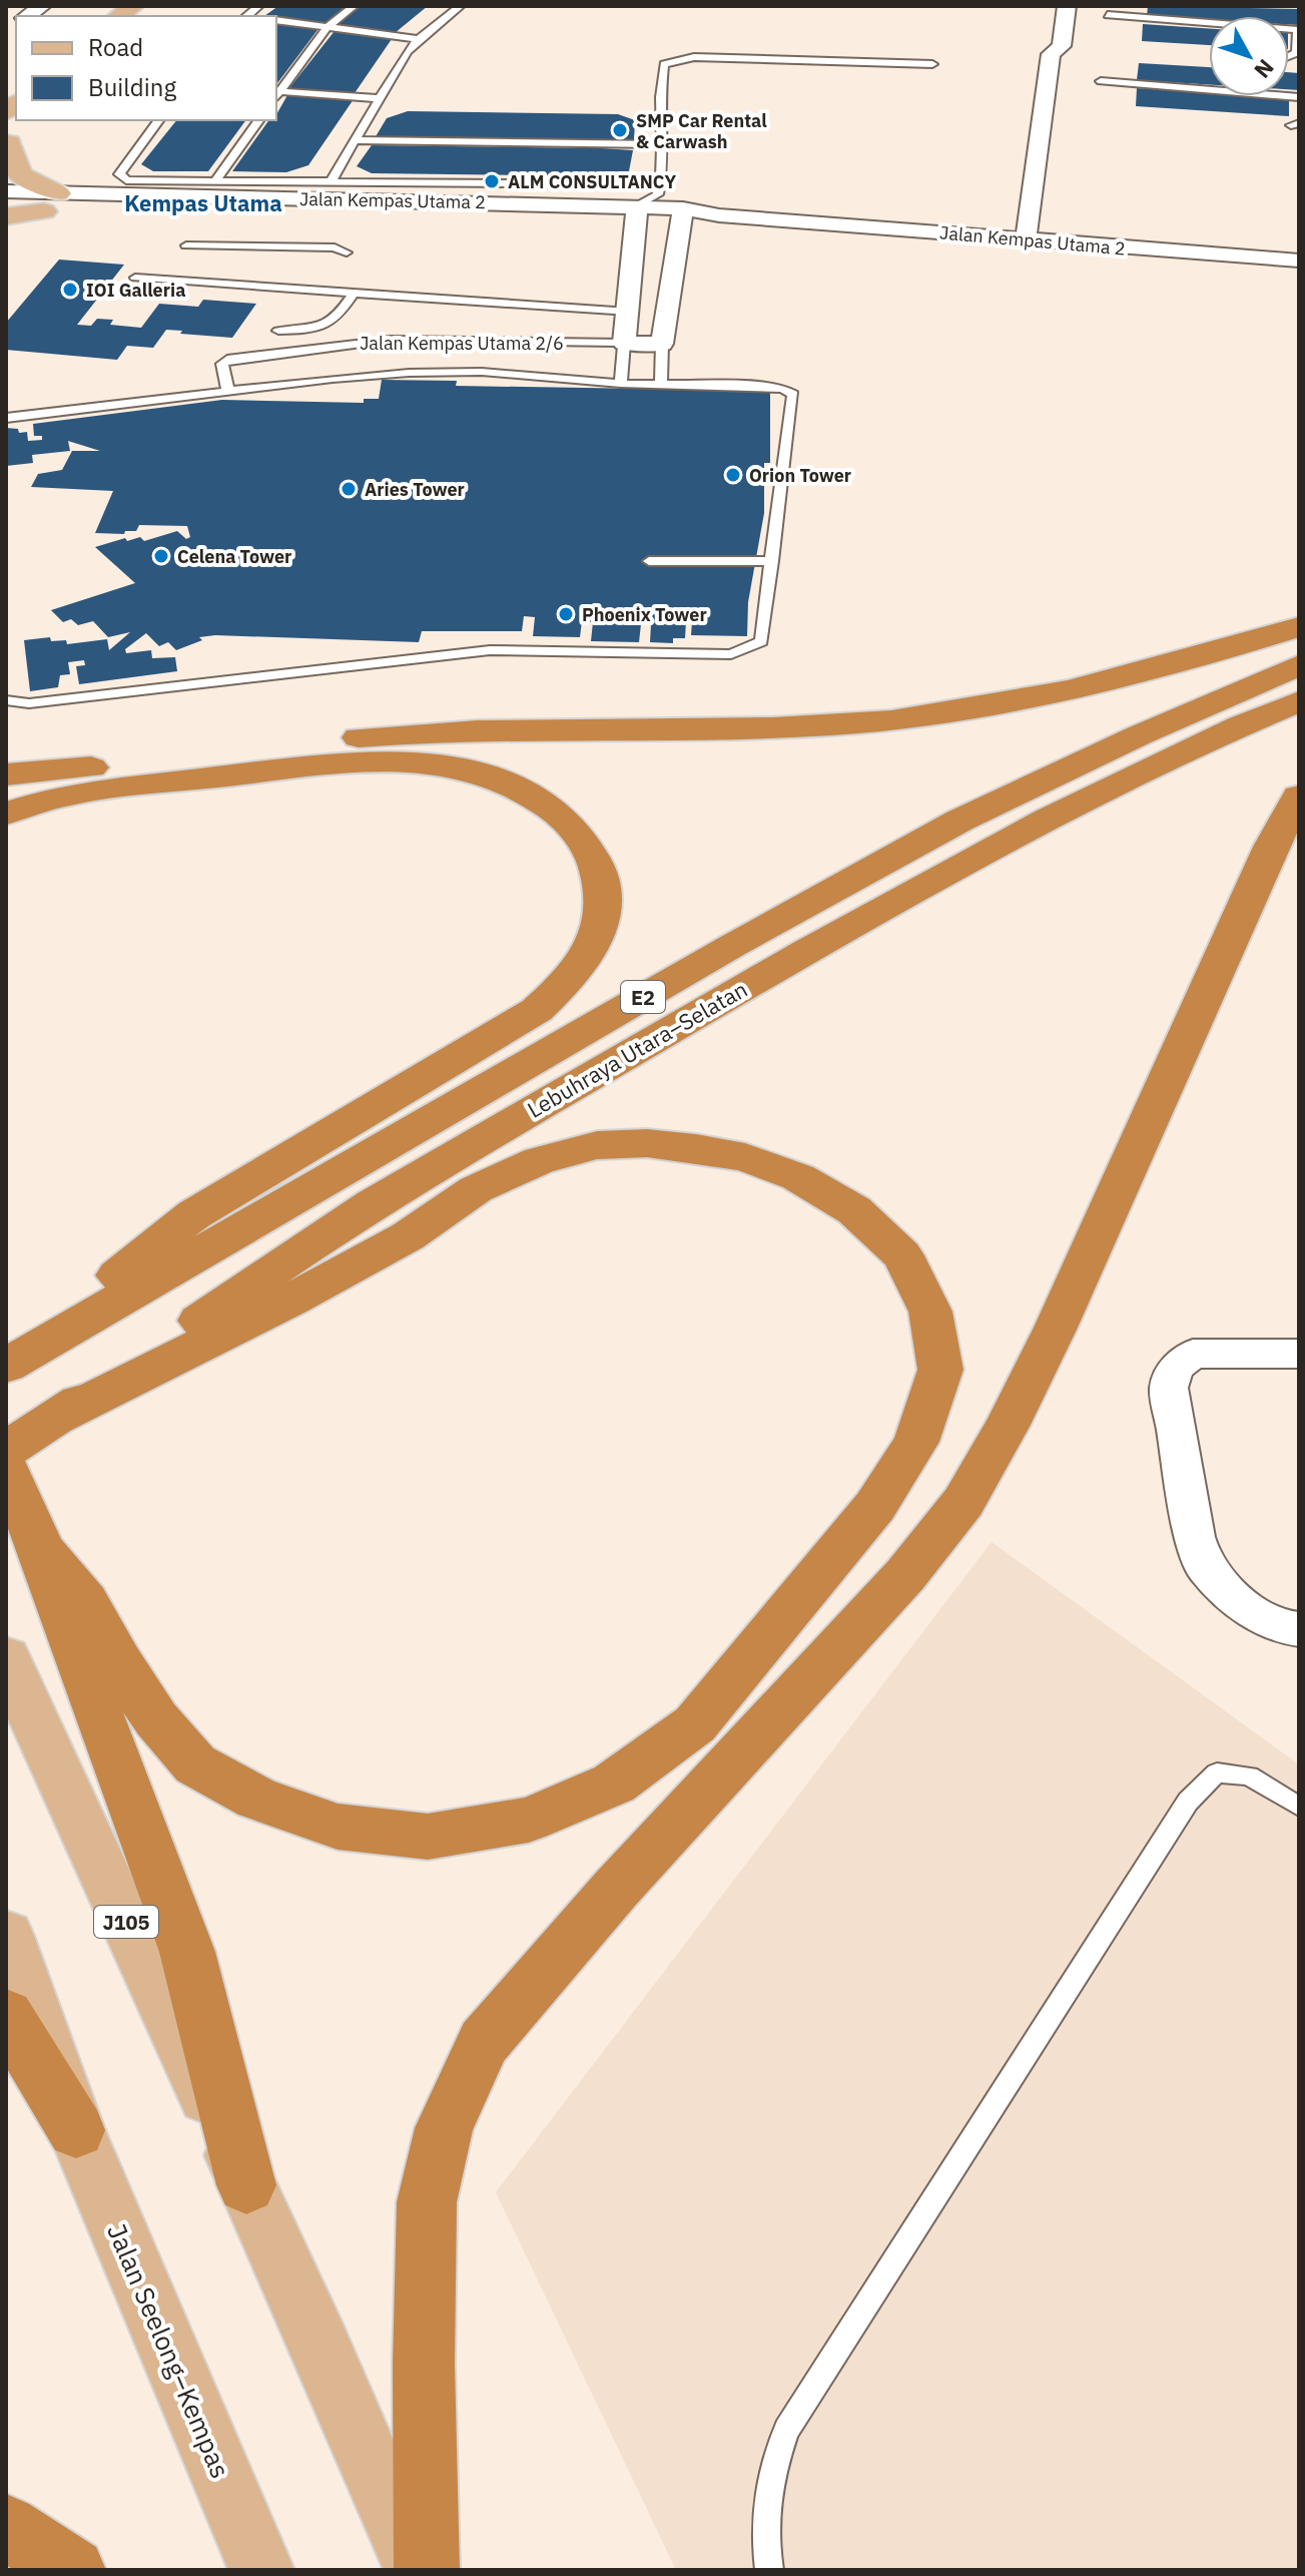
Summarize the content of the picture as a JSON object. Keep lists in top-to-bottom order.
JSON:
{
  "streets": {
    "highway": ["E2", "Lebuhraya Utara–Selatan"],
    "main road": ["J105", "Jalan Seelong–Kempas"],
    "street": ["Jalan Kempas Utama 2", "Jalan Kempas Utama 2/6"]
  },
  "districts": ["Kempas Utama"],
  "places": [
    "SMP Car Rental & Carwash",
    "ALM CONSULTANCY",
    "IOI Galleria",
    "Orion Tower",
    "Aries Tower",
    "Celena Tower",
    "Phoenix Tower"
  ],
  "legend": ["Road", "Building"],
  "north": "bottom right"
}
